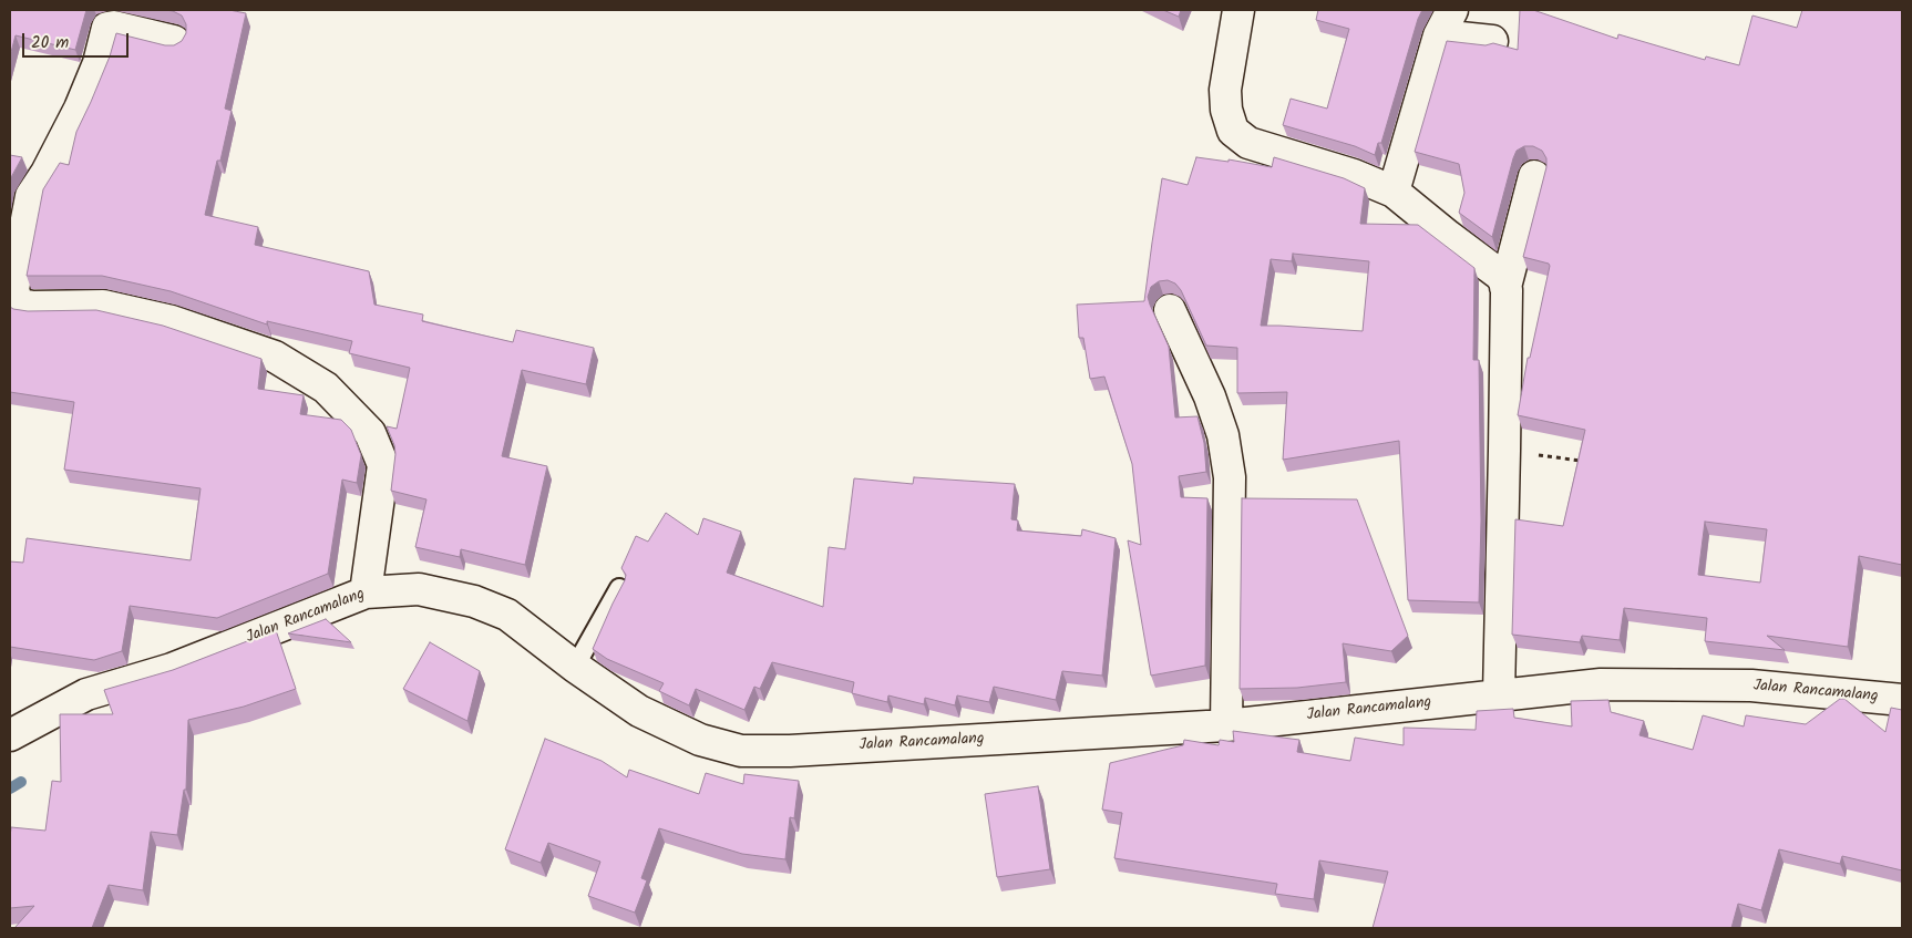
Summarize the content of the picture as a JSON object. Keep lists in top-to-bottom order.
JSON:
{
  "streets": {
    "street": ["Jalan Rancamalang"]
  },
  "scale_bar": "20 m"
}
